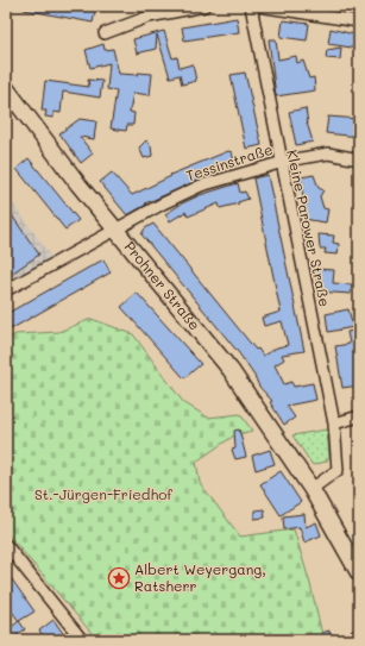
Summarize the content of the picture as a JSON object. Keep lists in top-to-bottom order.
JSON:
{
  "streets": {
    "main road": ["Prohner Straße"],
    "street": ["Tessinstraße", "Kleine Parower Straße"]
  },
  "crossings": [
    ["Tessinstraße", "Kleine Parower Straße"],
    ["Tessinstraße", "Prohner Straße"],
    ["Kleine Parower Straße", "Prohner Straße"]
  ],
  "parks": ["St.-Jürgen-Friedhof"],
  "places": {
    "place": ["Albert Weyergang, Ratsherr"]
  }
}
